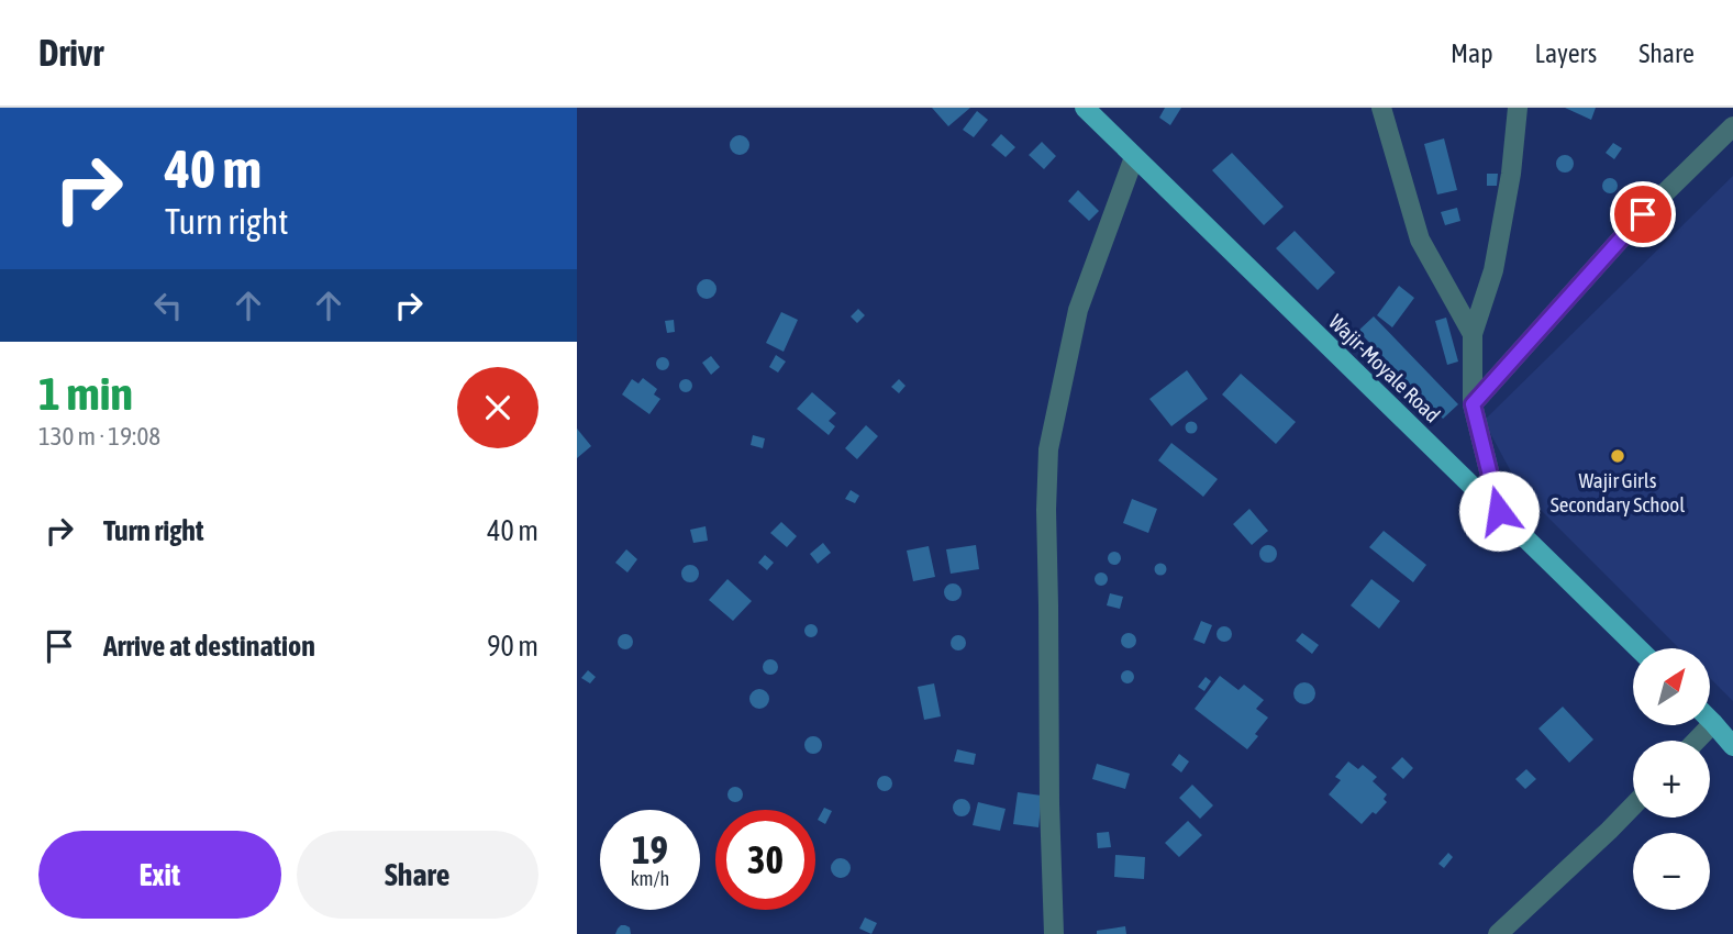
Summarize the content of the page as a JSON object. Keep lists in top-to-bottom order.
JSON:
{
  "streets": {
    "main road": ["Wajir-Moyale Road"]
  },
  "places": ["Wajir Girls Secondary School"],
  "north": "top right",
  "page": {
    "header": "Drivr",
    "nav": ["Map", "Layers", "Share"],
    "turn": ["40 m", "Turn right"],
    "heading": ["1 min", "130 m · 19:08"],
    "list": [
      {
        "name": "Turn right",
        "value": "40 m"
      },
      {
        "name": "Arrive at destination",
        "value": "90 m"
      }
    ],
    "map_buttons": ["+", "−"],
    "speed": "19 km/h",
    "limit": "30",
    "buttons": ["Exit", "Share"]
  }
}
